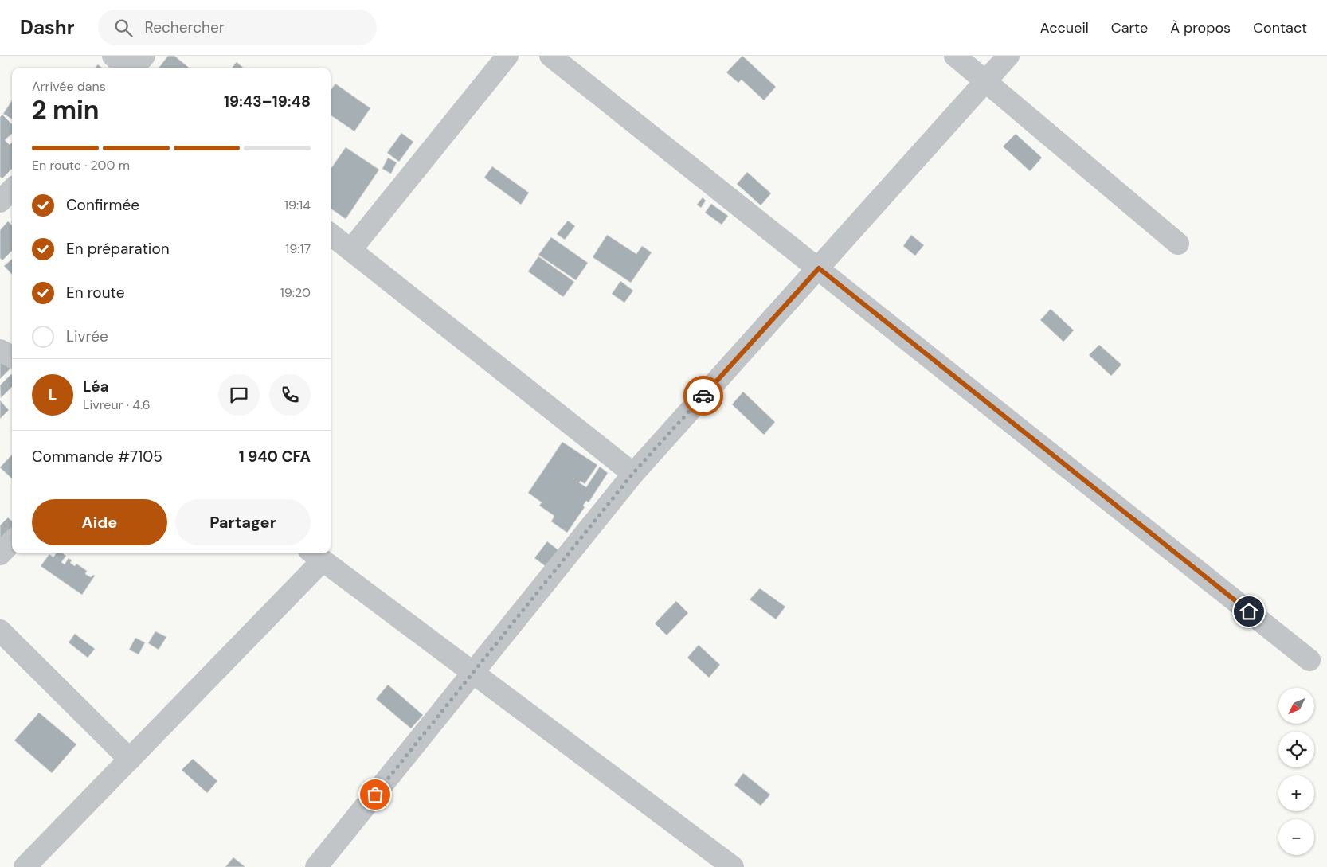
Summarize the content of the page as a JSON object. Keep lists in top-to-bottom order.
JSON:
{
  "north": "bottom left",
  "page": {
    "header": "Dashr",
    "search": "Rechercher",
    "nav": [
      "Accueil",
      "Carte",
      "À propos",
      "Contact"
    ],
    "heading": ["2 min", "Arrivée dans", "19:43–19:48"],
    "panel": [
      "Léa",
      "Livreur · 4.6",
      "Commande #7105",
      "1 940 CFA"
    ],
    "bar": "En route · 200 m",
    "list": [
      ["Confirmée", "19:14"],
      ["En préparation", "19:17"],
      ["En route", "19:20"],
      "Livrée"
    ],
    "round": "L",
    "buttons": ["Aide", "Partager"],
    "map_buttons": ["+", "−"]
  }
}
